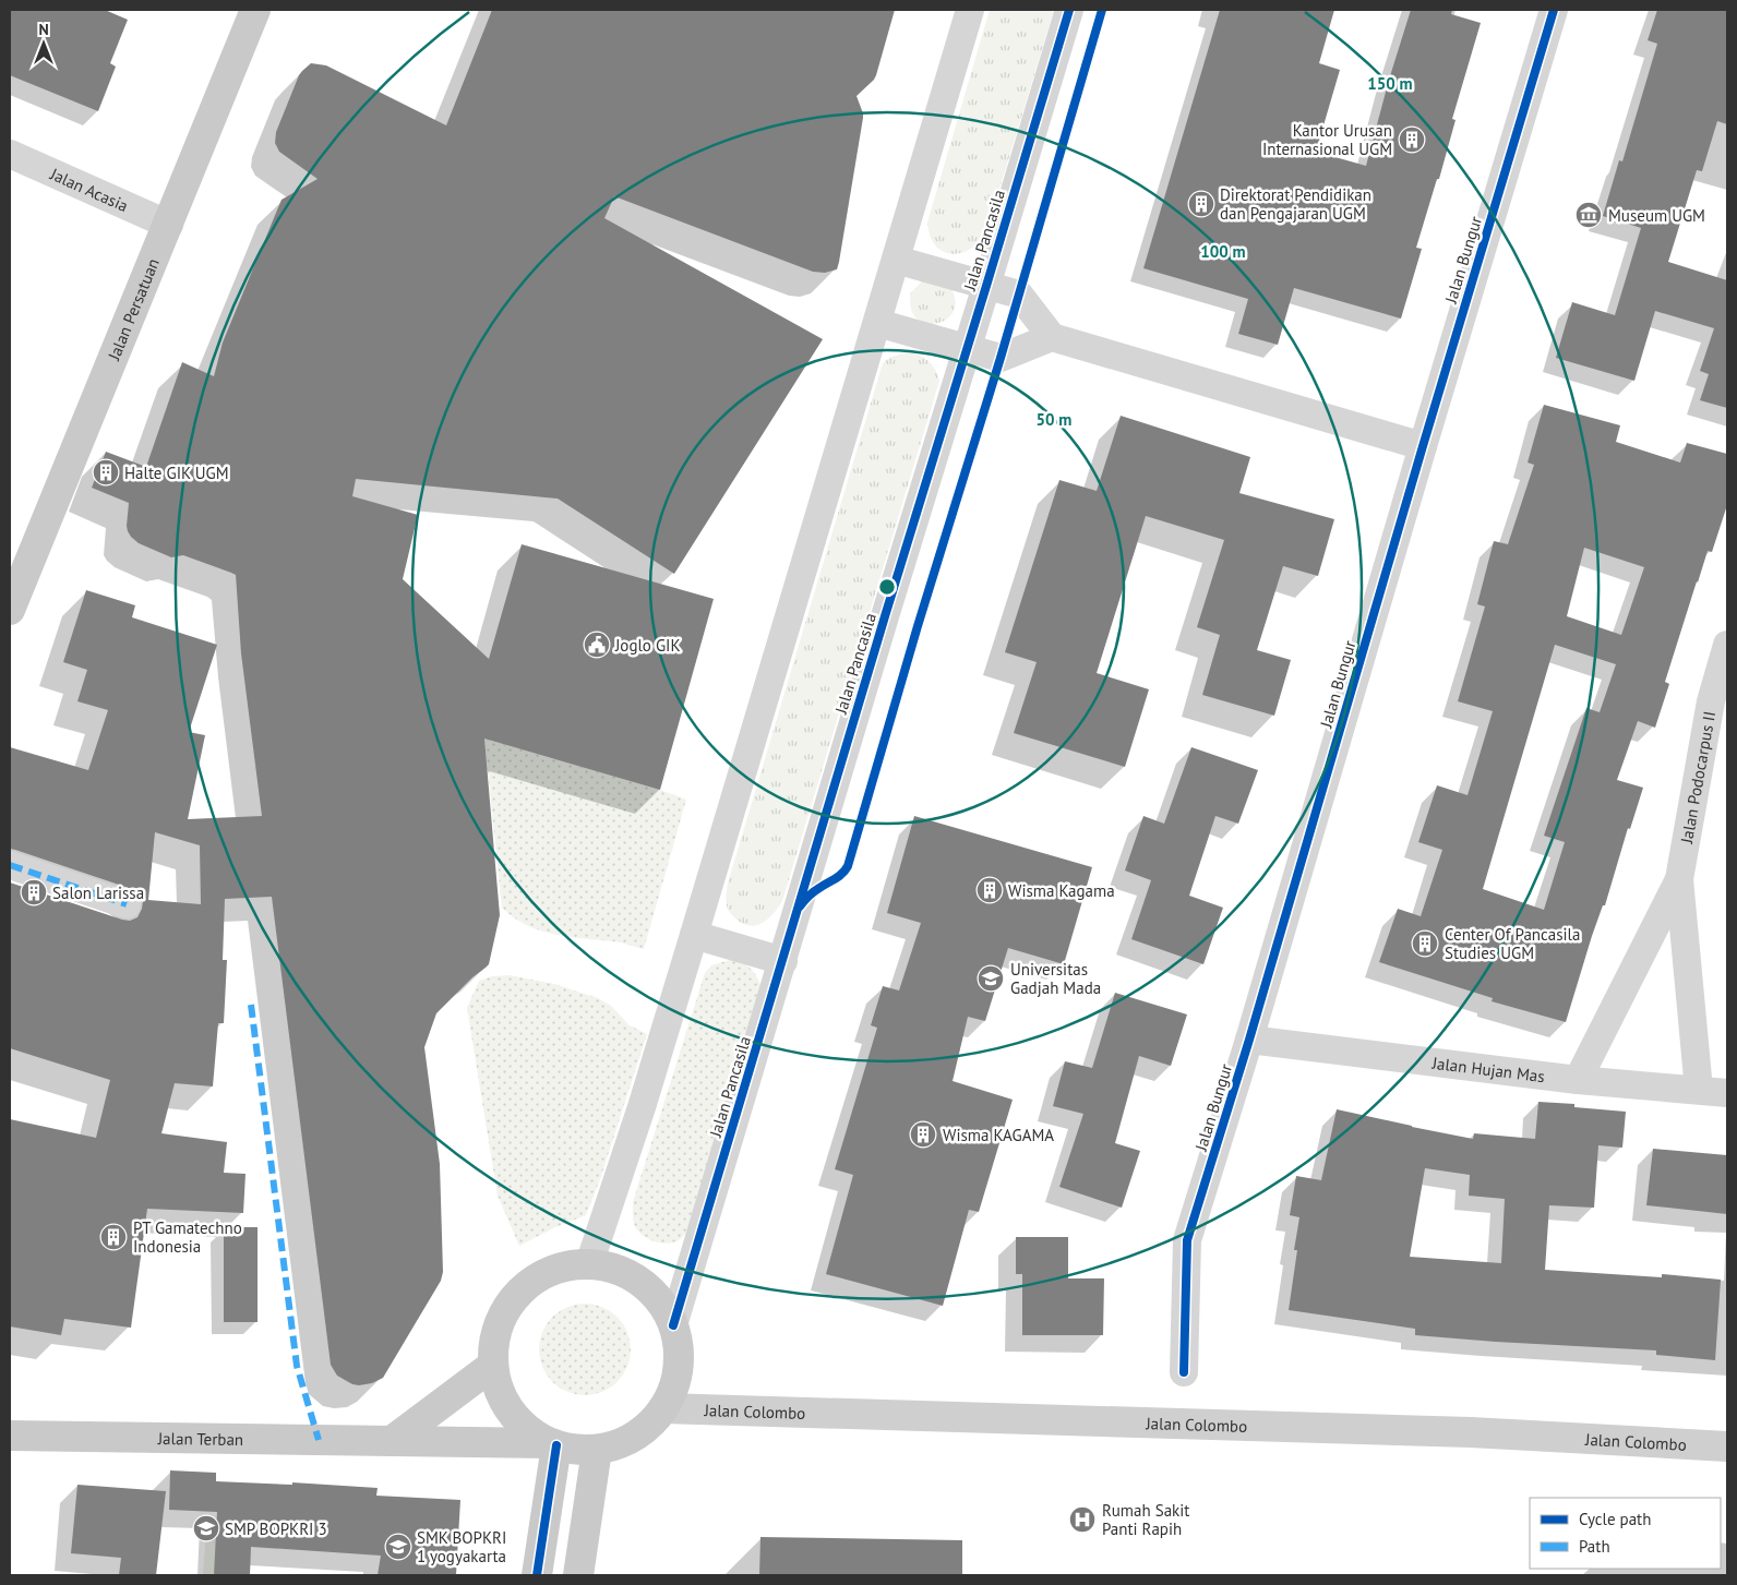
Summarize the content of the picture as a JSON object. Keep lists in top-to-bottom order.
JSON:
{
  "streets": {
    "main road": ["Jalan Persatuan", "Jalan Colombo", "Jalan Terban"],
    "street": [
      "Jalan Acasia",
      "Jalan Pancasila",
      "Jalan Bungur",
      "Jalan Podocarpus II",
      "Jalan Hujan Mas"
    ]
  },
  "crossings": [
    ["Jalan Acasia", "Jalan Persatuan"],
    ["Jalan Pancasila", "Jalan Colombo"],
    ["Jalan Pancasila", "Jalan Terban"],
    ["Jalan Bungur", "Jalan Hujan Mas"],
    ["Jalan Podocarpus II", "Jalan Hujan Mas"],
    ["Jalan Colombo", "Jalan Terban"]
  ],
  "places": {
    "building": [
      "Kantor Urusan Internasional UGM",
      "Direktorat Pendidikan dan Pengajaran UGM",
      "Halte GIK UGM",
      "Wisma Kagama",
      "Salon Larissa",
      "Center Of Pancasila Studies UGM",
      "Wisma KAGAMA",
      "PT Gamatechno Indonesia"
    ],
    "museum": ["Museum UGM"],
    "public building": ["Joglo GIK"],
    "school or university": ["Universitas Gadjah Mada", "SMP BOPKRI 3", "SMK BOPKRI 1 yogyakarta"],
    "hospital": ["Rumah Sakit Panti Rapih"]
  },
  "legend": ["Cycle path", "Path"],
  "north": "top",
  "rings": ["150 m", "100 m", "50 m"]
}
